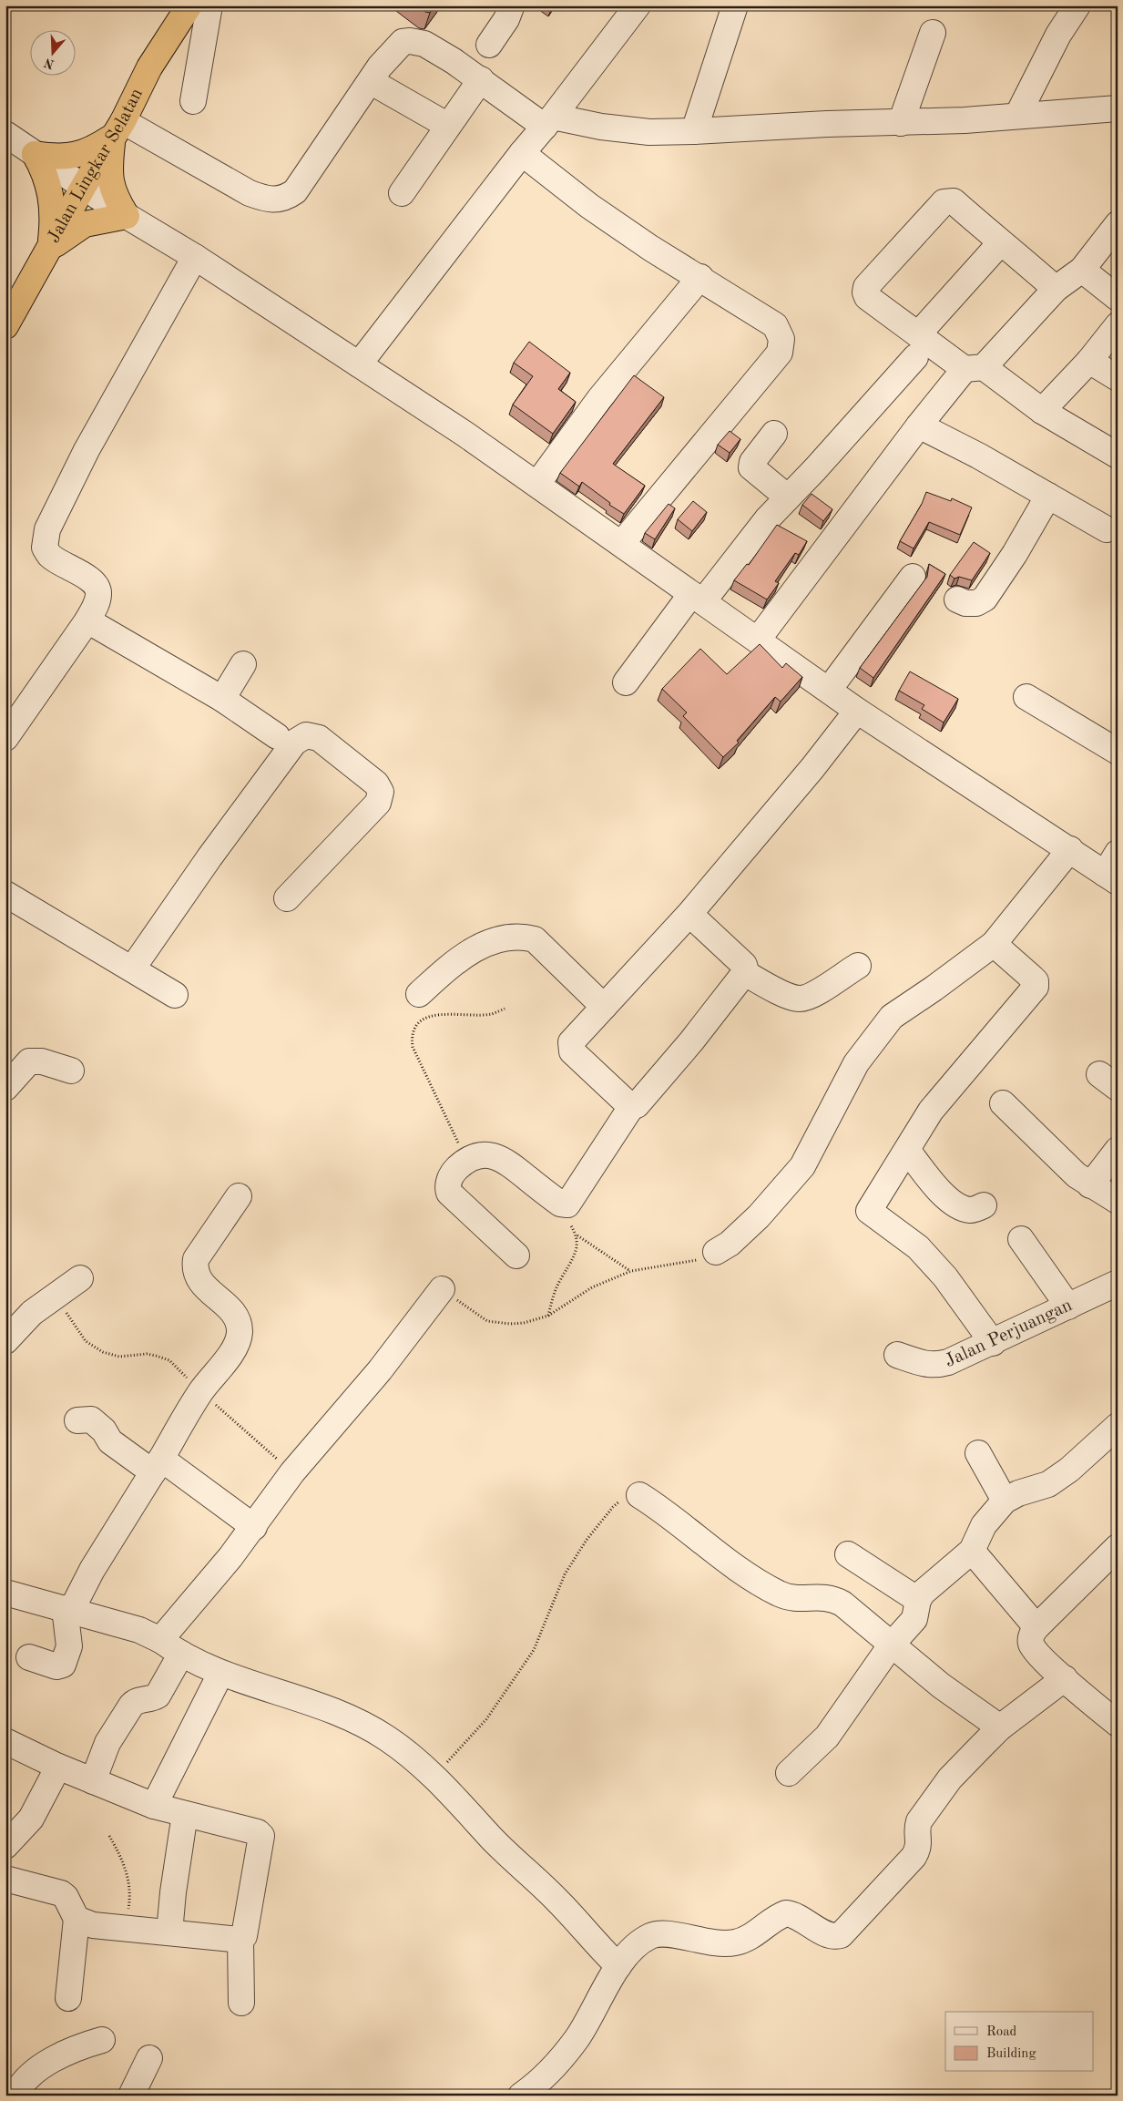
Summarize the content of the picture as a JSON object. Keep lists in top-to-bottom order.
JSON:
{
  "streets": {
    "highway": ["Jalan Lingkar Selatan"],
    "street": ["Jalan Perjuangan"]
  },
  "legend": ["Road", "Building"],
  "north": "bottom"
}
